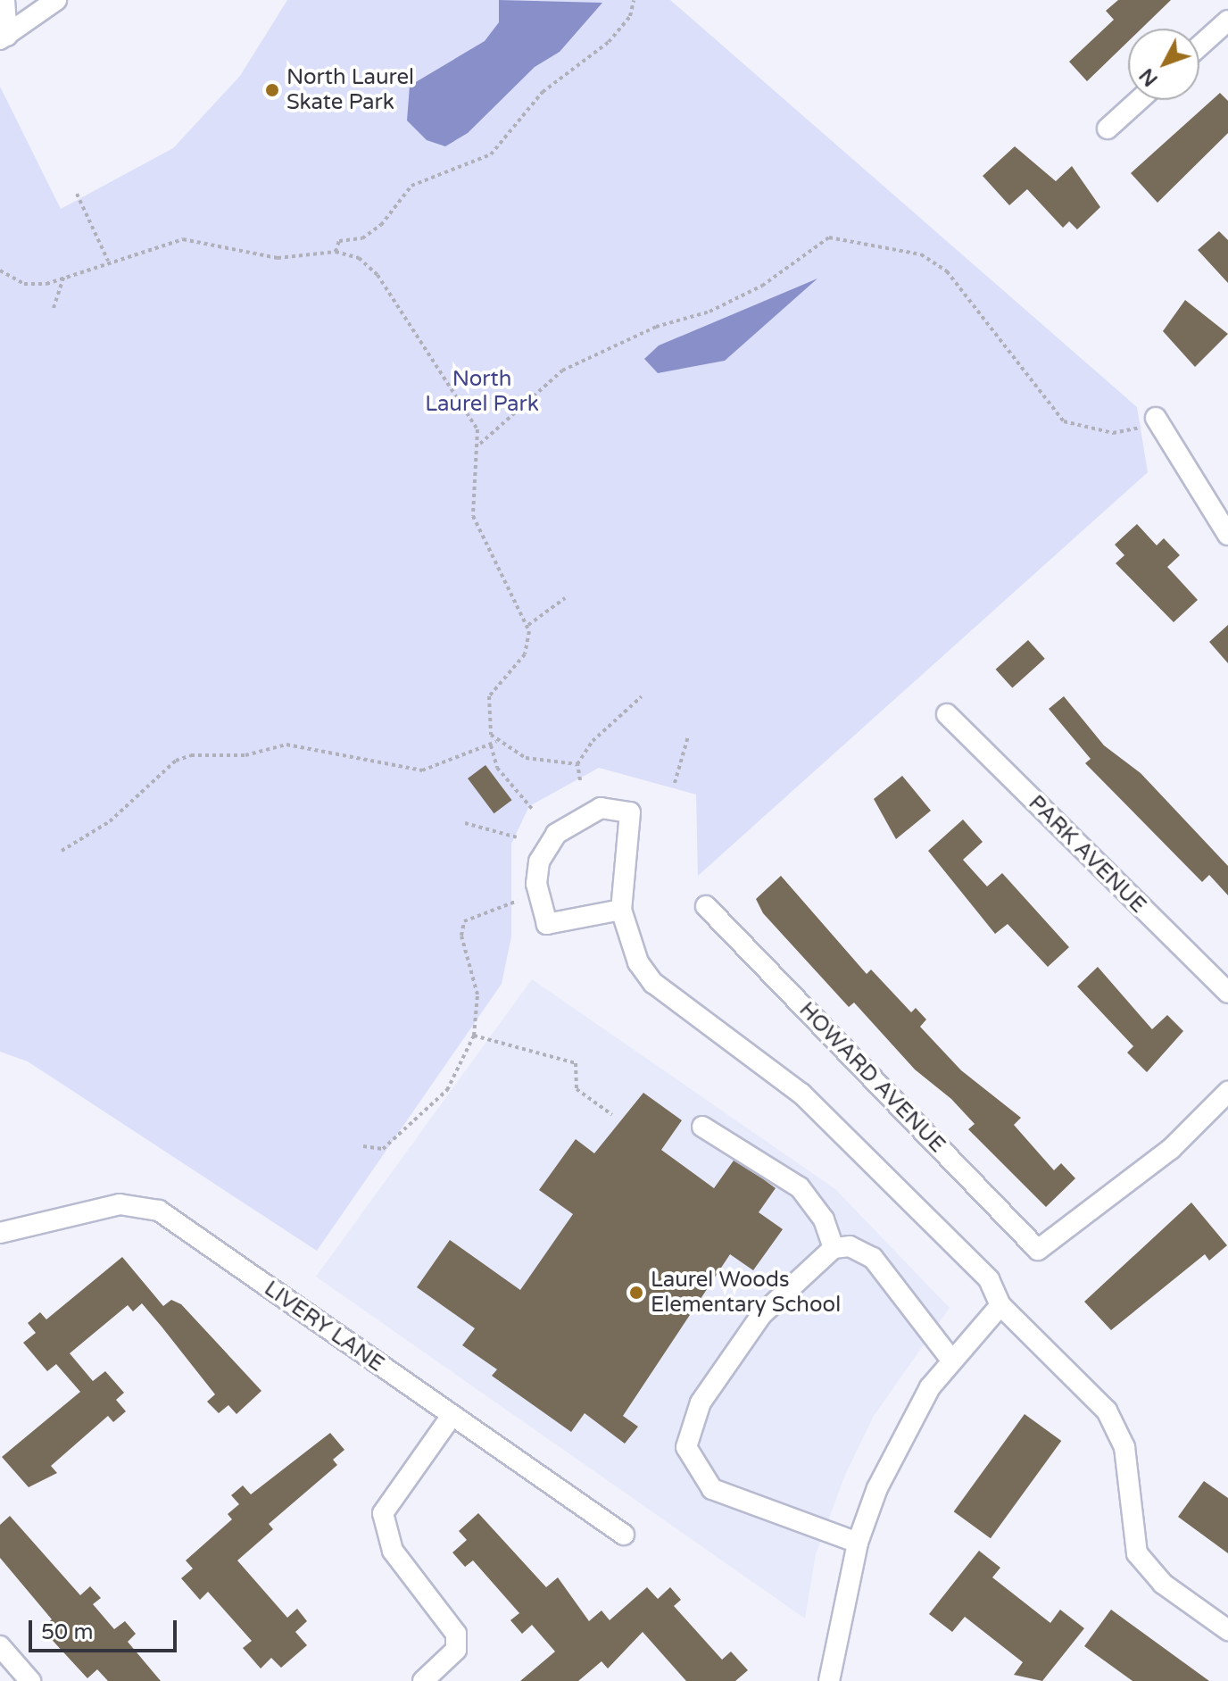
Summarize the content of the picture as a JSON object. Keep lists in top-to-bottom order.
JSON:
{
  "streets": {
    "street": ["PARK AVENUE", "HOWARD AVENUE", "LIVERY LANE"]
  },
  "parks": ["North Laurel Park"],
  "places": ["North Laurel Skate Park", "Laurel Woods Elementary School"],
  "scale_bar": "50 m",
  "north": "bottom left"
}
